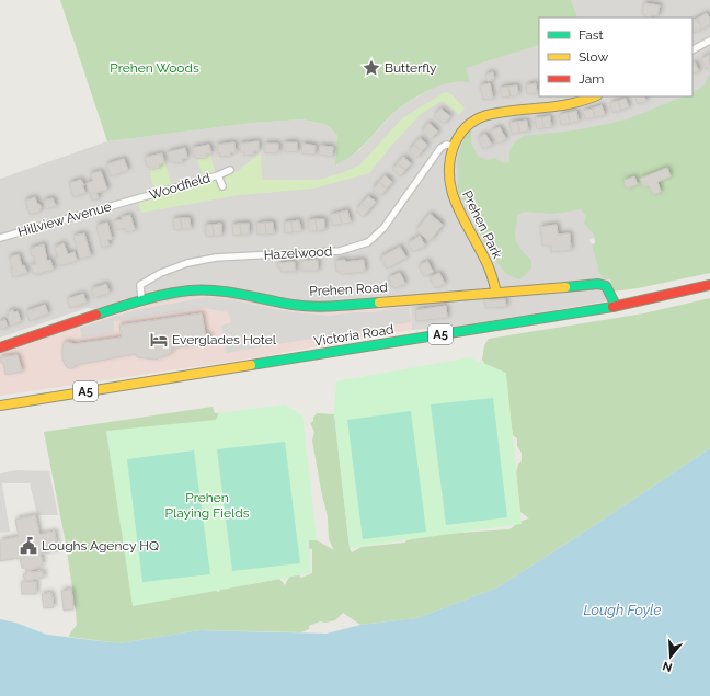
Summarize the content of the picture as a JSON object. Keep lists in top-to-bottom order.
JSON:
{
  "streets": {
    "main road": [
      "Prehen Park",
      "Prehen Road",
      "A5",
      "Victoria Road"
    ],
    "street": ["Woodfield", "Hillview Avenue", "Hazelwood"]
  },
  "crossings": [
    ["Woodfield", "Hillview Avenue"],
    ["Prehen Park", "Hazelwood"],
    ["Prehen Park", "Prehen Road"],
    ["Hazelwood", "Prehen Road"],
    ["Prehen Road", "Victoria Road"]
  ],
  "water": ["Lough Foyle"],
  "parks": ["Prehen Woods", "Prehen Playing Fields"],
  "places": {
    "place": ["Butterfly"],
    "hotel": ["Everglades Hotel"],
    "public building": ["Loughs Agency HQ"]
  },
  "legend": ["Fast", "Slow", "Jam"],
  "north": "bottom"
}
